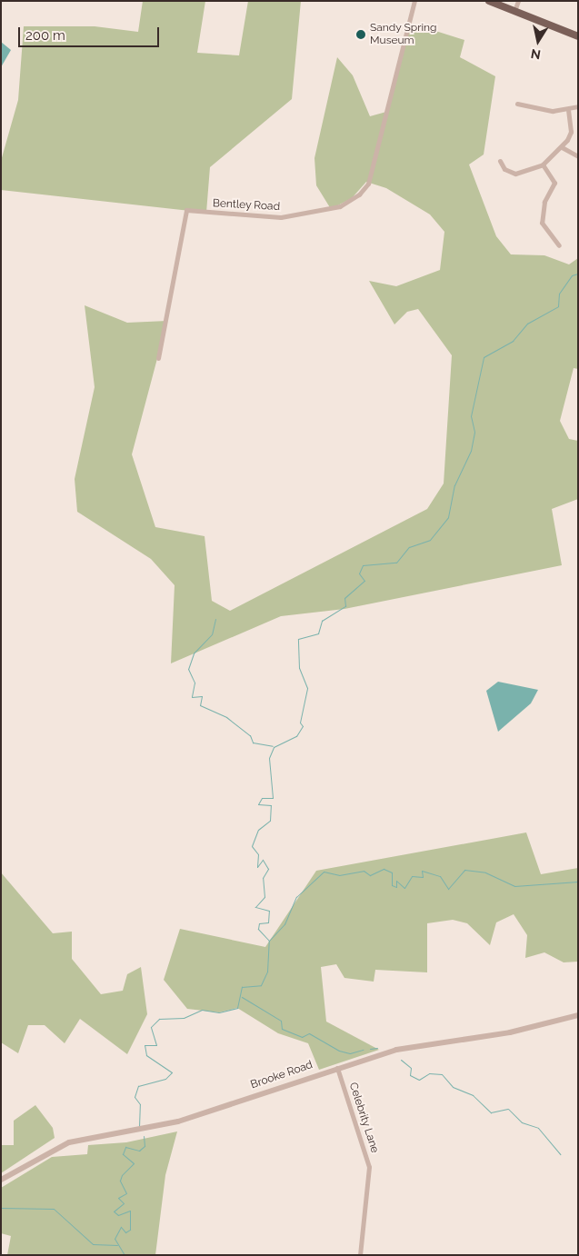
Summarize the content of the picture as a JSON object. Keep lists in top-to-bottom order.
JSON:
{
  "streets": {
    "street": ["Bentley Road", "Brooke Road", "Celebrity Lane"]
  },
  "crossings": [
    ["Brooke Road", "Celebrity Lane"]
  ],
  "places": ["Sandy Spring Museum"],
  "scale_bar": "200 m",
  "north": "bottom"
}
